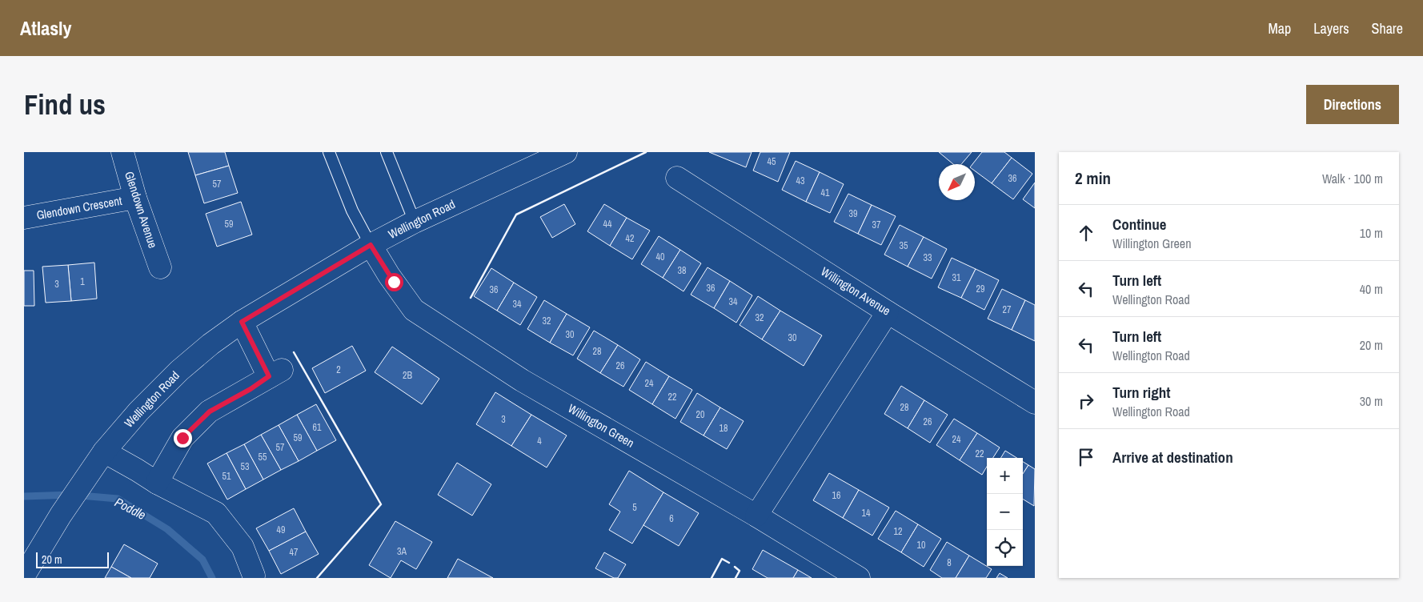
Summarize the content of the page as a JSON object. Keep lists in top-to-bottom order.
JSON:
{
  "streets": {
    "street": [
      "Glendown Crescent",
      "Glendown Avenue",
      "Wellington Road",
      "Willington Avenue",
      "Willington Green"
    ]
  },
  "crossings": [
    ["Glendown Crescent", "Glendown Avenue"],
    ["Wellington Road", "Willington Green"]
  ],
  "water": ["Poddle"],
  "house_numbers": [
    "45",
    "36",
    "43",
    "57",
    "41",
    "39",
    "59",
    "44",
    "37",
    "42",
    "35",
    "40",
    "33",
    "38",
    "31",
    "1",
    "3",
    "36",
    "29",
    "36",
    "34",
    "34",
    "27",
    "32",
    "32",
    "30",
    "30",
    "28",
    "26",
    "2",
    "2B",
    "24",
    "22",
    "28",
    "20",
    "3",
    "26",
    "61",
    "18",
    "59",
    "24",
    "4",
    "57",
    "22",
    "55",
    "53",
    "51",
    "16",
    "5",
    "14",
    "6",
    "49",
    "12",
    "10",
    "3A",
    "47",
    "8"
  ],
  "scale_bar": "20 m",
  "north": "bottom left",
  "page": {
    "header": "Atlasly",
    "nav": ["Map", "Layers", "Share"],
    "buttons": "Directions",
    "title": "Find us",
    "heading": ["2 min", "Walk · 100 m"],
    "list": [
      ["Continue", "Willington Green", "10 m"],
      ["Turn left", "Wellington Road", "40 m"],
      ["Turn left", "Wellington Road", "20 m"],
      ["Turn right", "Wellington Road", "30 m"],
      "Arrive at destination"
    ],
    "map_buttons": ["+", "−"],
    "scale": "20 m"
  }
}
